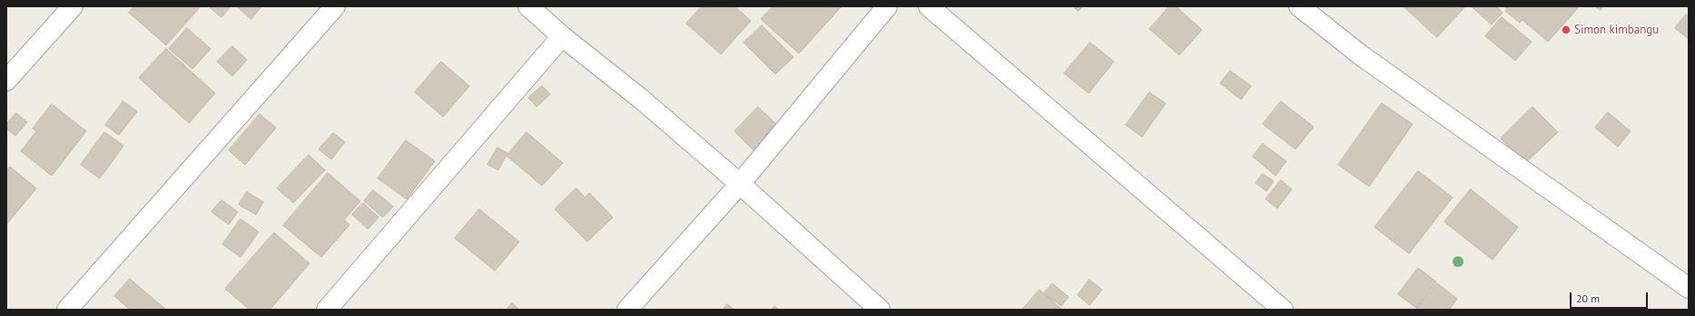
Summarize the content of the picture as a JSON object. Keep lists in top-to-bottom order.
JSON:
{
  "places": ["Simon kimbangu"],
  "scale_bar": "20 m"
}
